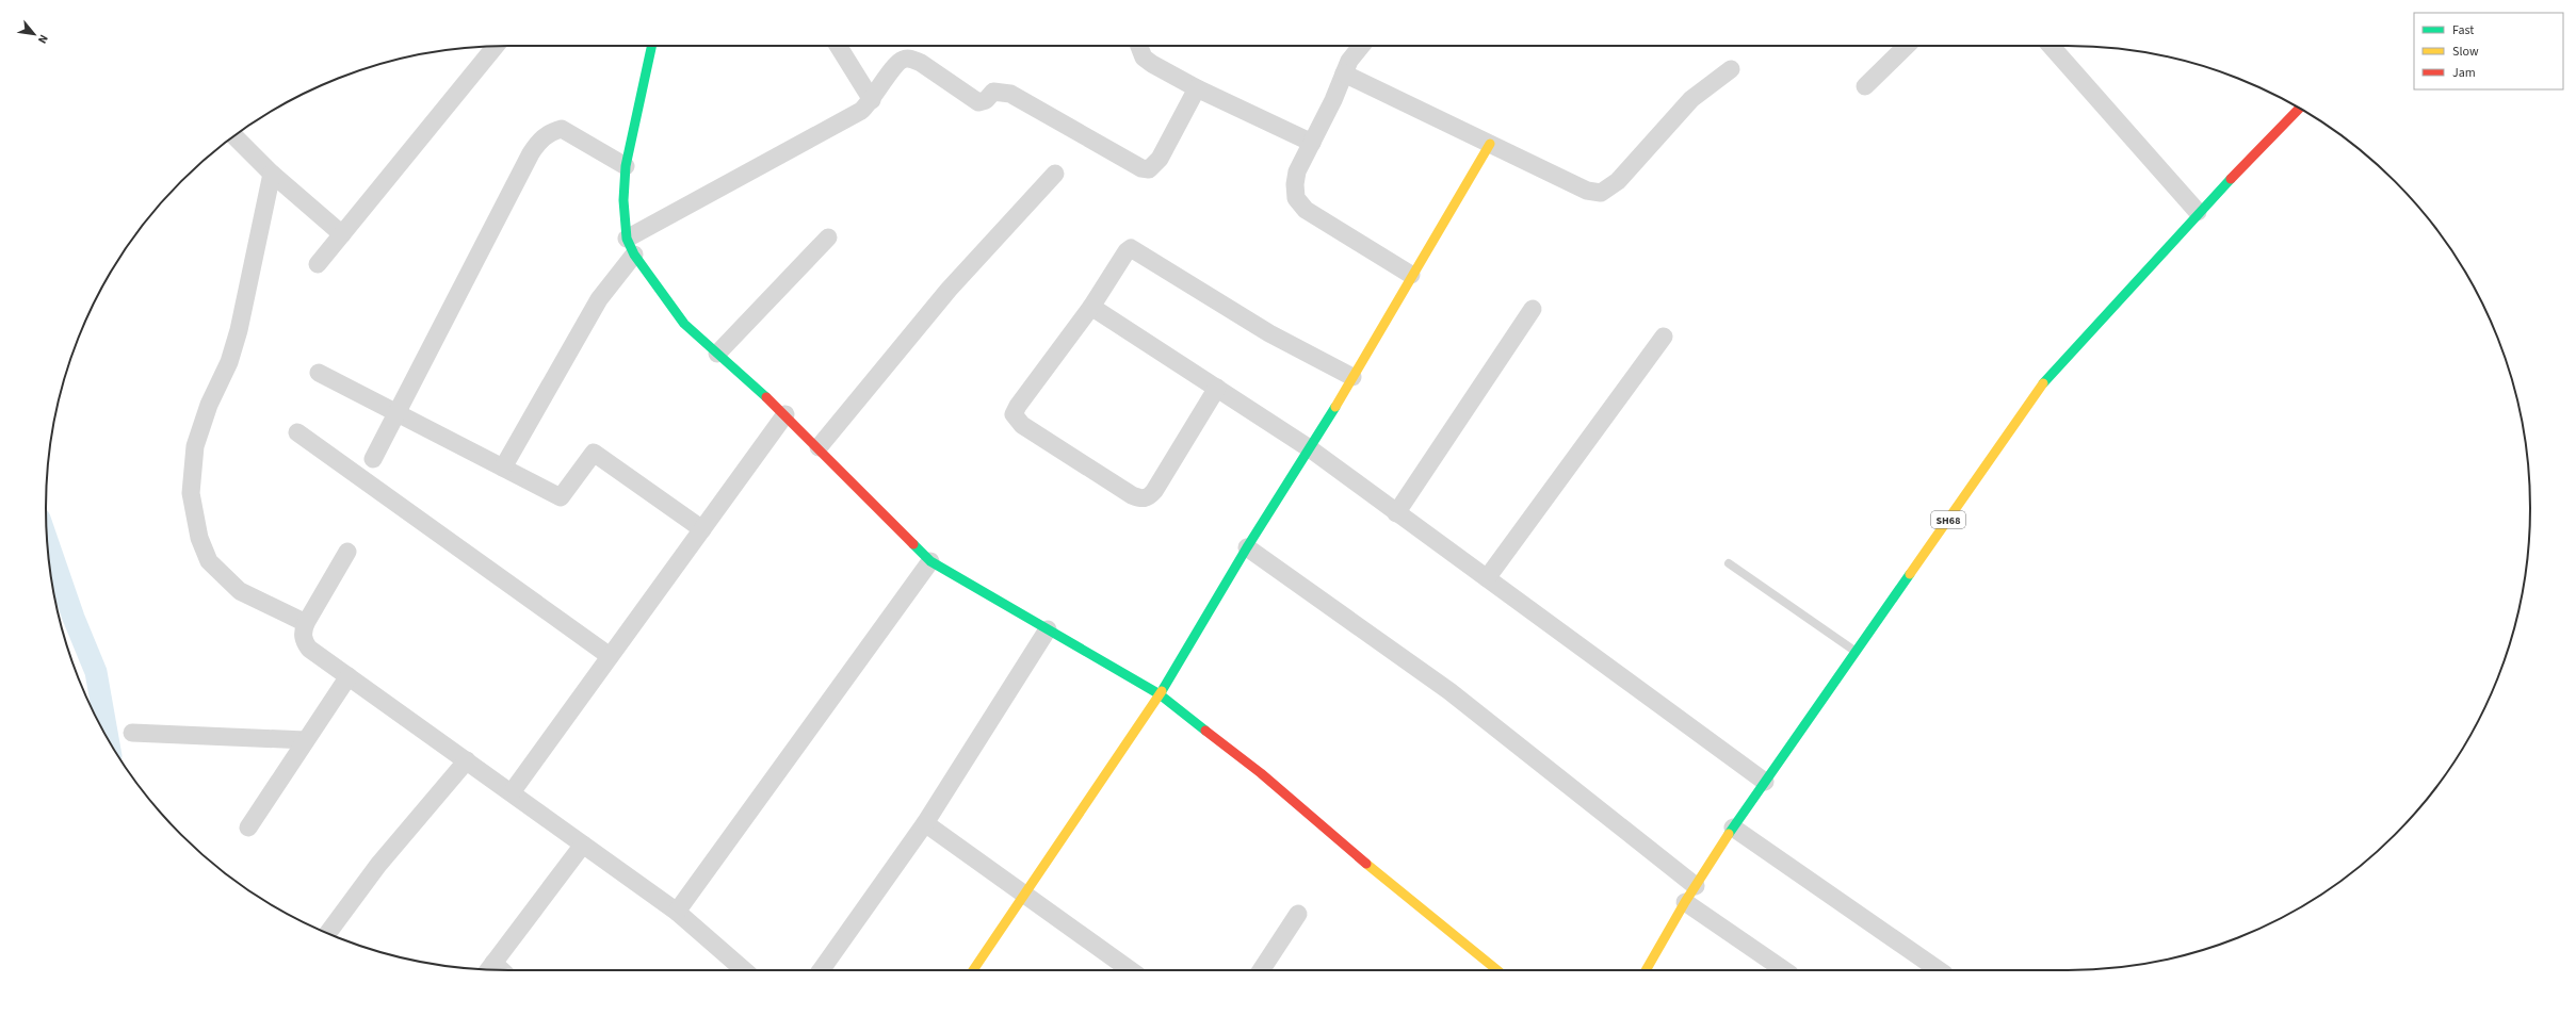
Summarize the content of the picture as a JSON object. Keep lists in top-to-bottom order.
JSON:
{
  "streets": {
    "street": ["SH68"]
  },
  "legend": ["Fast", "Slow", "Jam"],
  "north": "bottom right"
}
